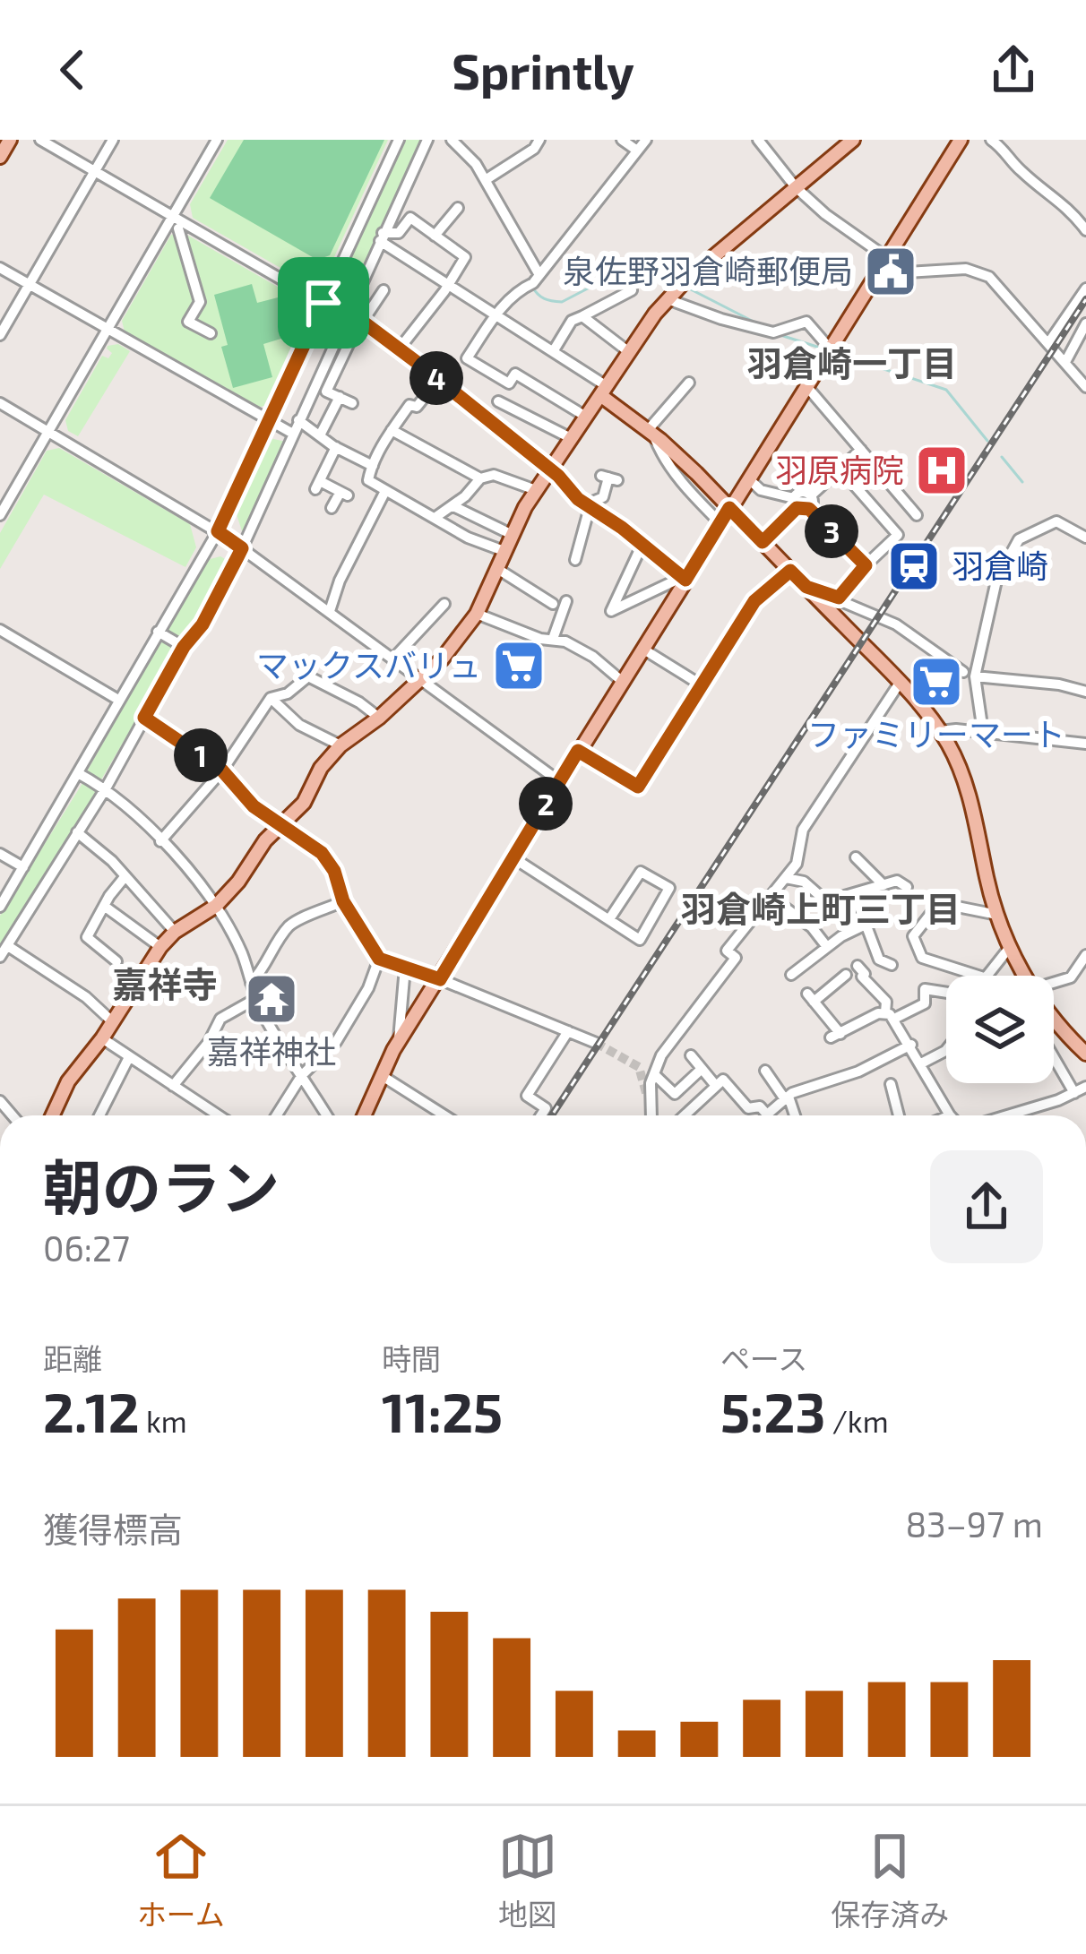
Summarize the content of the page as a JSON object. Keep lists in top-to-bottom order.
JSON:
{
  "districts": ["羽倉崎一丁目", "羽倉崎上町三丁目", "嘉祥寺"],
  "places": {
    "public building": ["泉佐野羽倉崎郵便局"],
    "hospital": ["羽原病院"],
    "station": ["羽倉崎"],
    "supermarket": ["マックスバリュ", "ファミリーマート"],
    "temple": ["嘉祥神社"]
  },
  "page": {
    "header": "Sprintly",
    "pins": [
      "4",
      "3",
      "1",
      "2"
    ],
    "heading": ["朝のラン", "06:27"],
    "stats": [
      ["距離", "2.12 km"],
      ["時間", "11:25"],
      ["ペース", "5:23 /km"]
    ],
    "chart": ["獲得標高", "83–97 m"],
    "tabs": ["ホーム", "地図", "保存済み"]
  }
}
